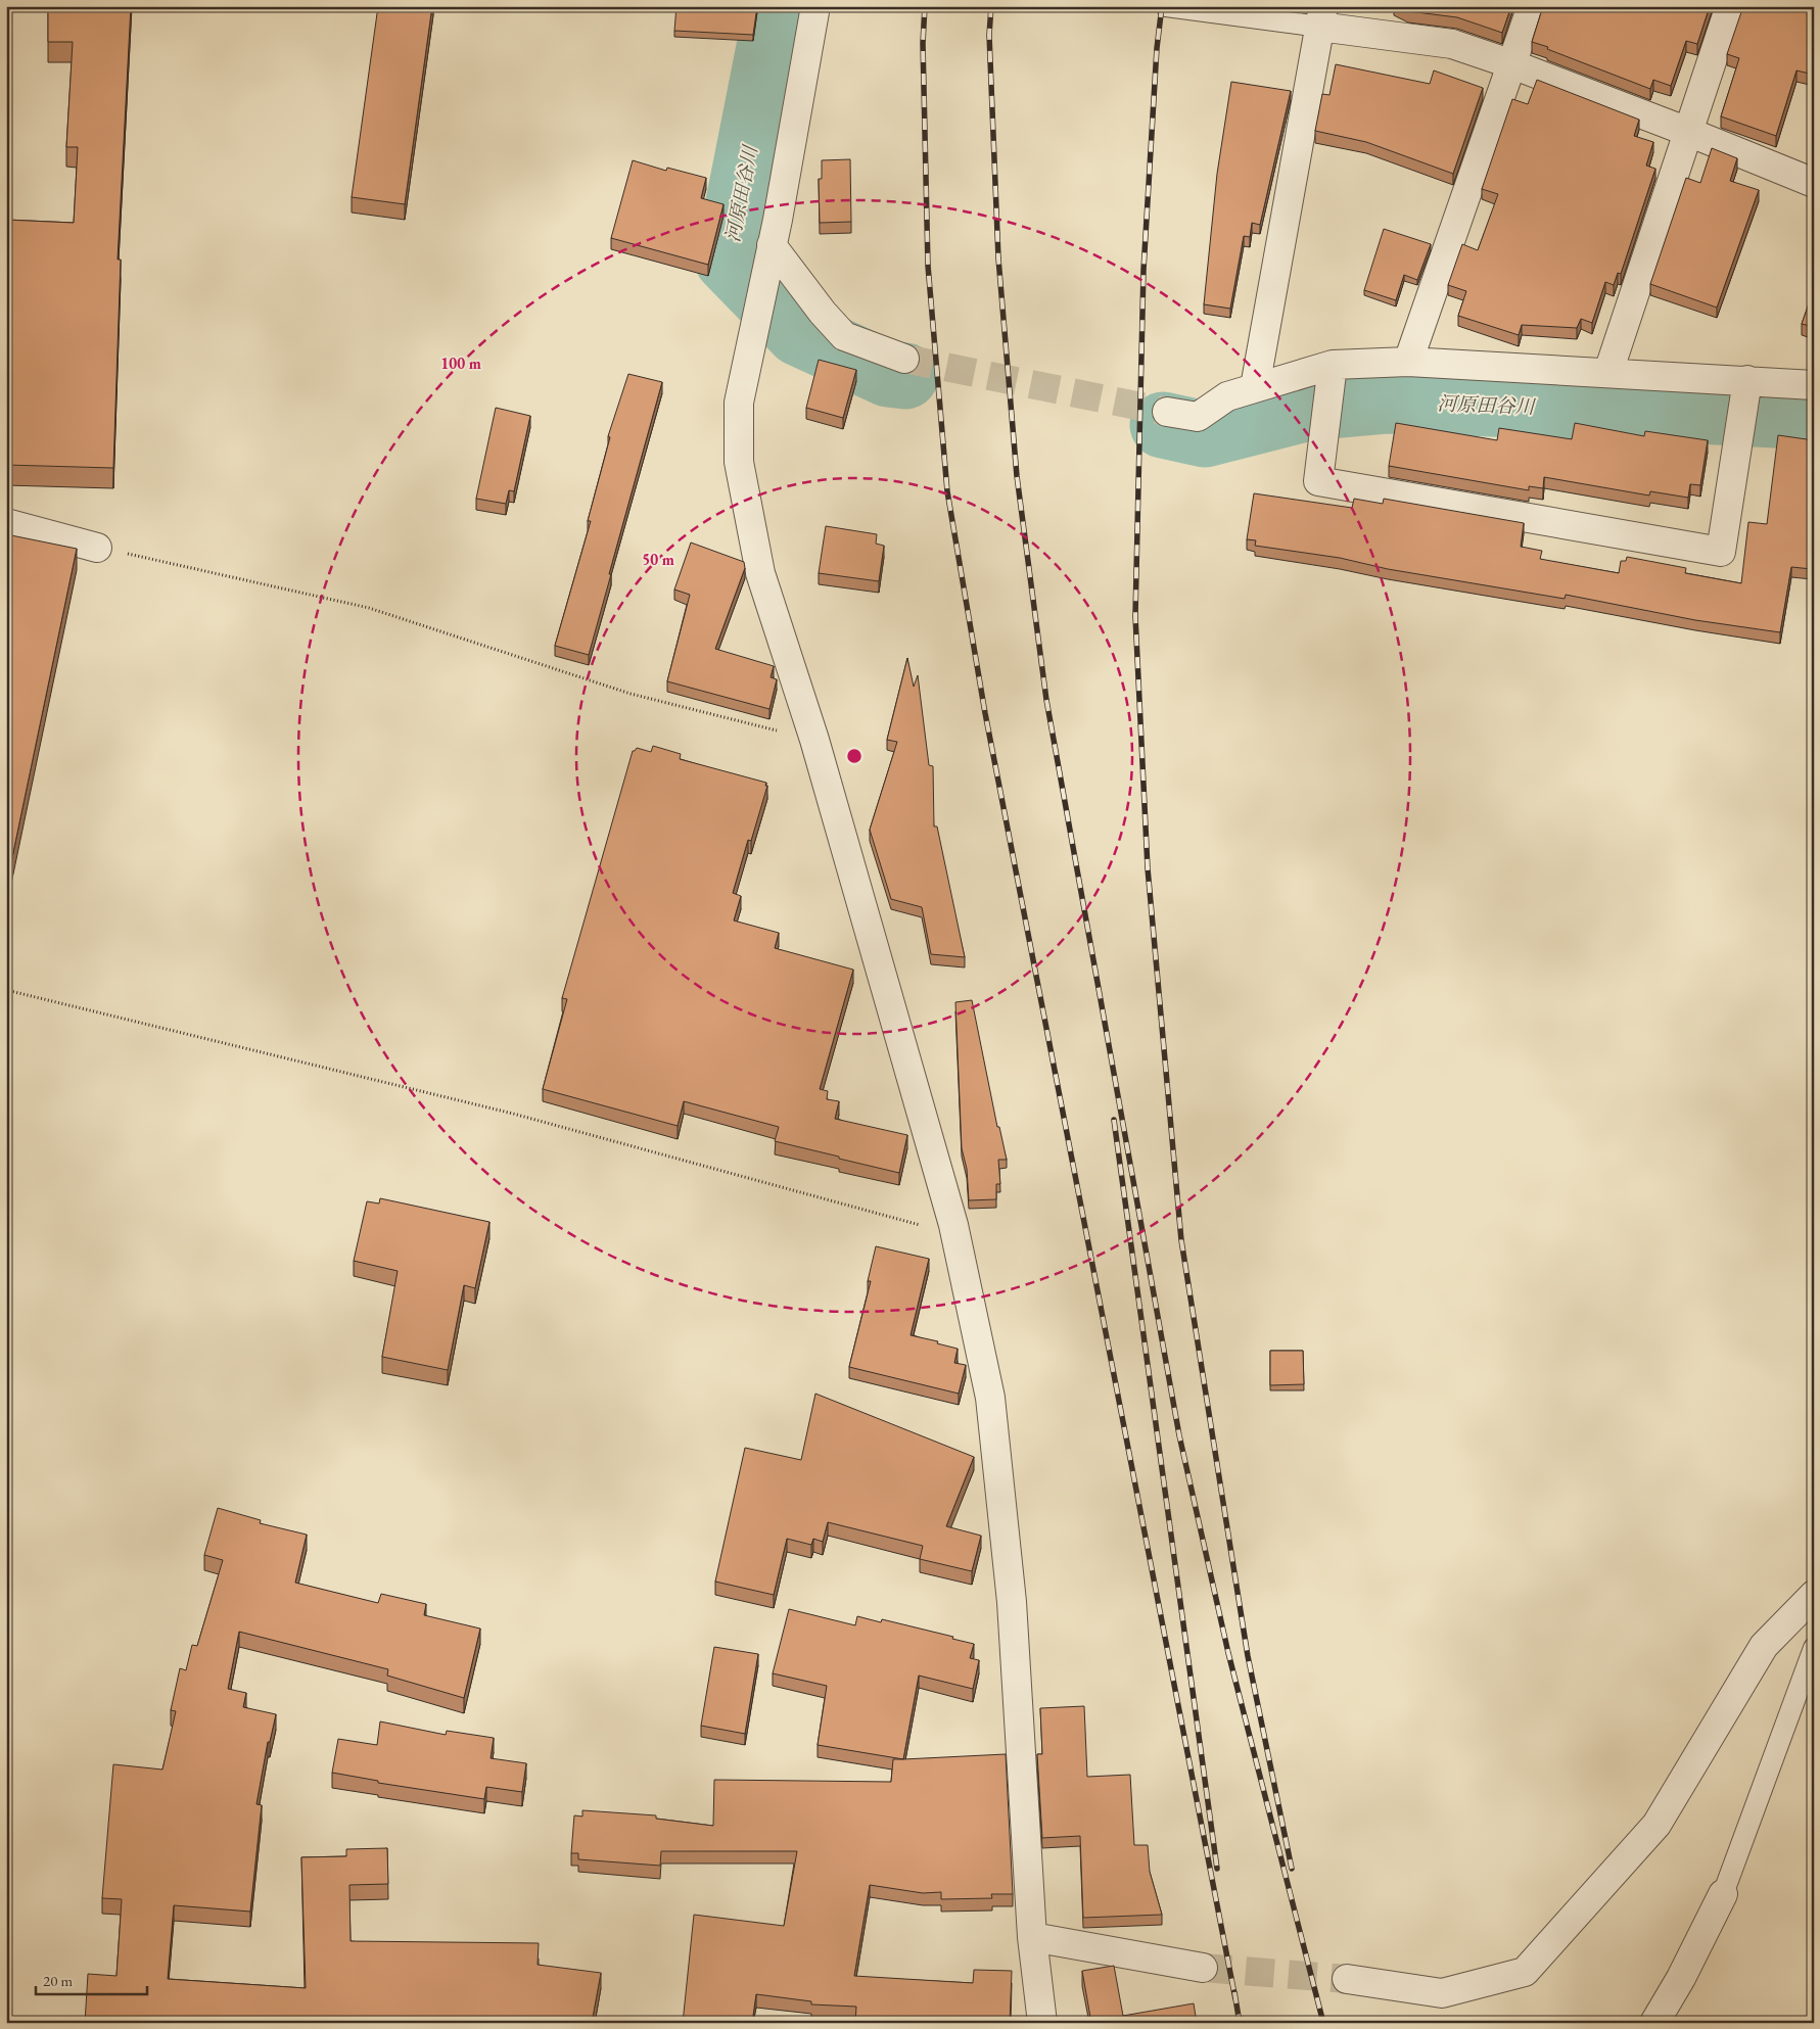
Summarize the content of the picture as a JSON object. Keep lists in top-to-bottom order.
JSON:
{
  "water": ["河原田谷川"],
  "scale_bar": "20 m",
  "rings": ["100 m", "50 m"]
}
